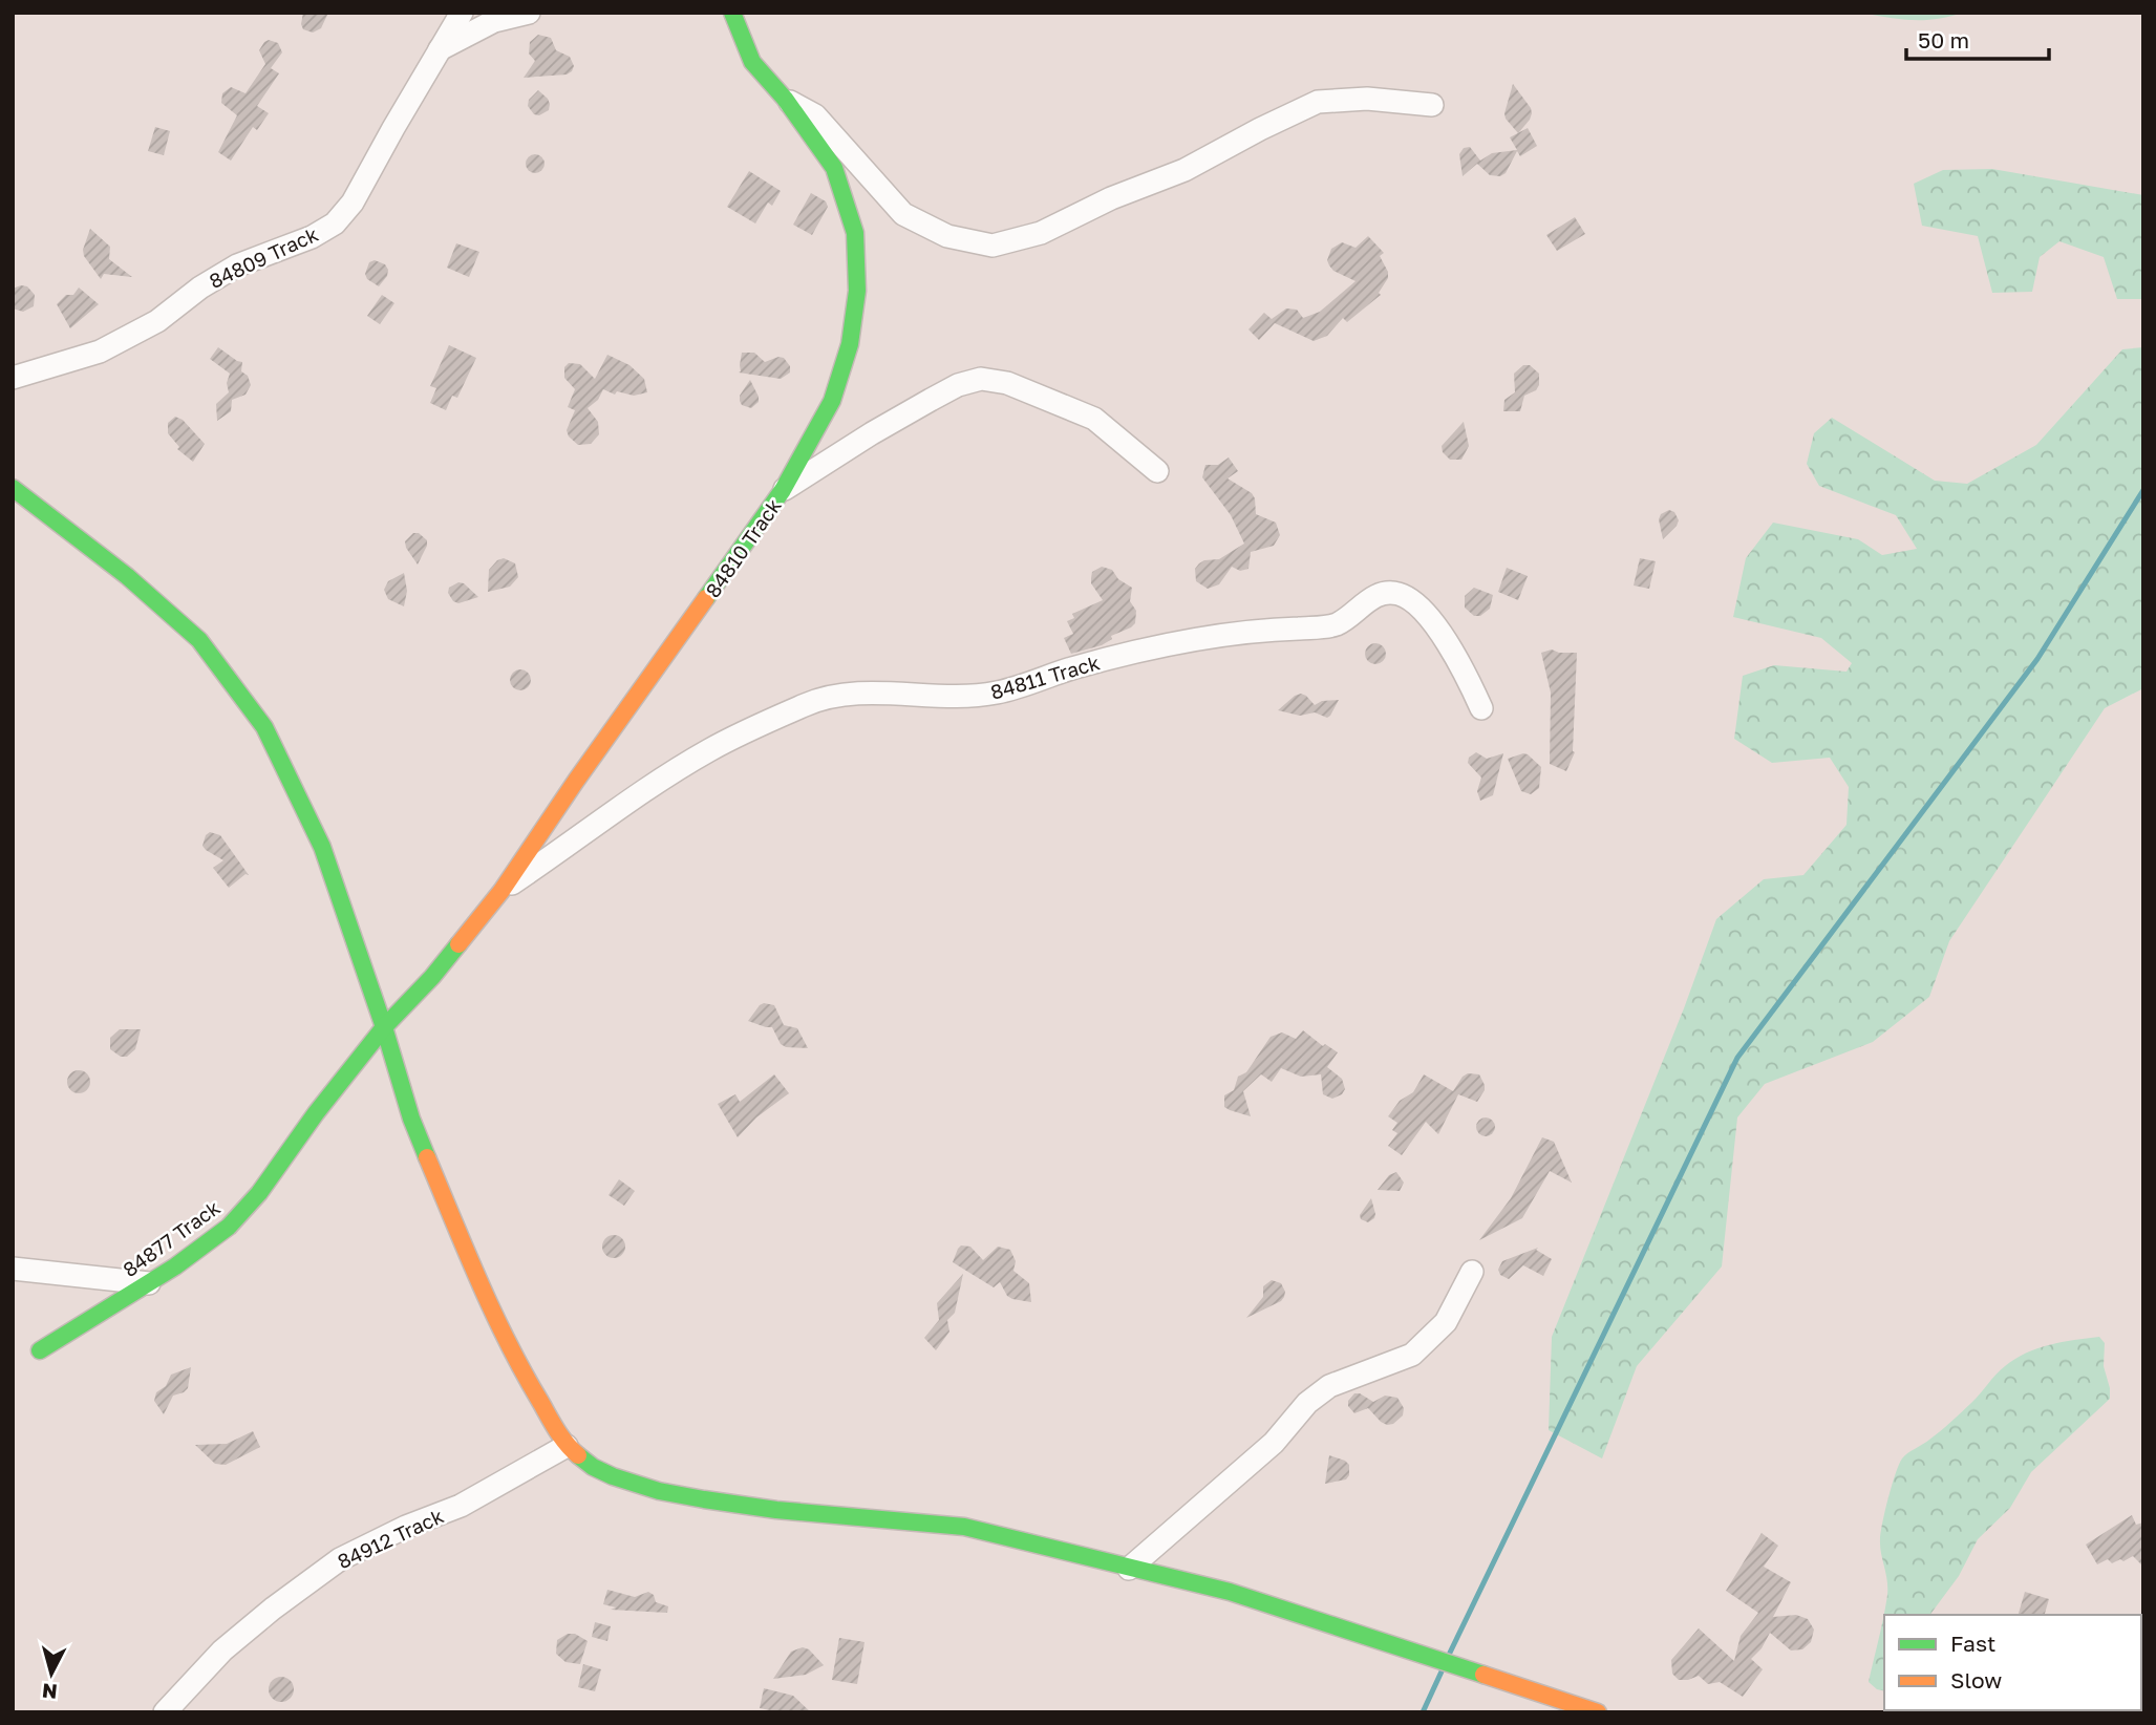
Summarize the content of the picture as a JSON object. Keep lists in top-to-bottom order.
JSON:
{
  "streets": {
    "street": [
      "84809 Track",
      "84810 Track",
      "84811 Track",
      "84877 Track",
      "84912 Track"
    ]
  },
  "crossings": [
    ["84810 Track", "84811 Track"],
    ["84810 Track", "84877 Track"]
  ],
  "legend": ["Fast", "Slow"],
  "scale_bar": "50 m",
  "north": "bottom"
}
